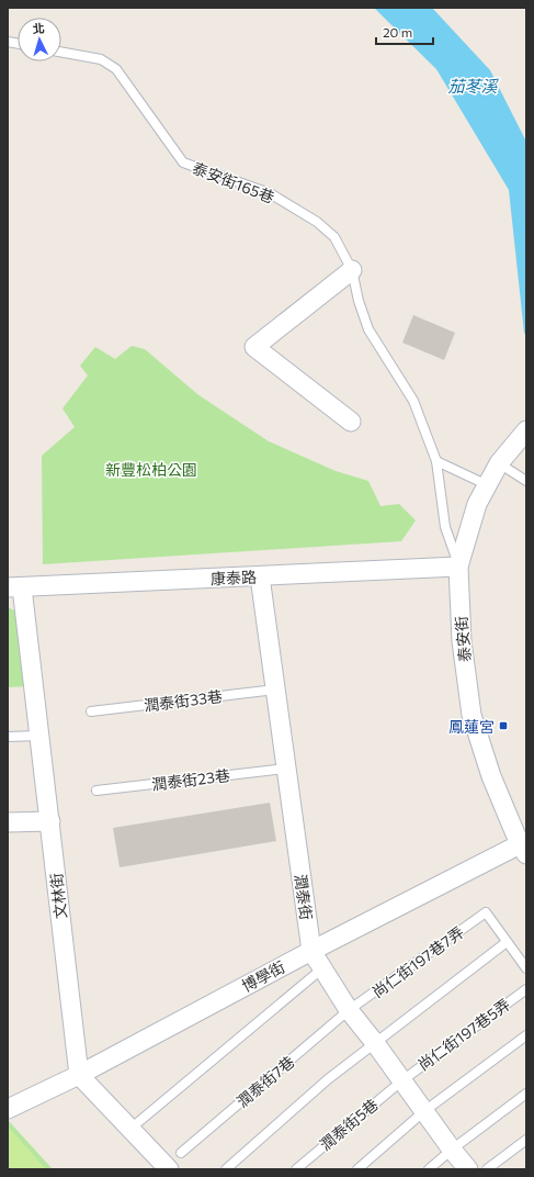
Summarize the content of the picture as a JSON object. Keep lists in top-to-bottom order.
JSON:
{
  "streets": {
    "street": [
      "康泰路",
      "泰安街",
      "文林街",
      "潤泰街",
      "博學街"
    ],
    "lane": [
      "泰安街165巷",
      "潤泰街33巷",
      "潤泰街23巷",
      "尚仁街197巷7弄",
      "尚仁街197巷5弄",
      "潤泰街7巷",
      "潤泰街5巷"
    ]
  },
  "crossings": [
    ["泰安街165巷", "康泰路"],
    ["泰安街165巷", "泰安街"],
    ["康泰路", "泰安街"],
    ["康泰路", "文林街"],
    ["康泰路", "潤泰街"],
    ["泰安街", "博學街"],
    ["潤泰街33巷", "潤泰街"],
    ["潤泰街23巷", "潤泰街"],
    ["文林街", "博學街"],
    ["潤泰街", "尚仁街197巷7弄"],
    ["潤泰街", "博學街"],
    ["潤泰街", "尚仁街197巷5弄"],
    ["潤泰街", "潤泰街7巷"],
    ["潤泰街", "潤泰街5巷"],
    ["尚仁街197巷7弄", "潤泰街7巷"],
    ["尚仁街197巷5弄", "潤泰街5巷"]
  ],
  "water": ["茄苳溪"],
  "parks": ["新豐松柏公園"],
  "places": {
    "transit": ["鳳蓮宮"]
  },
  "scale_bar": "20 m",
  "north": "top"
}
